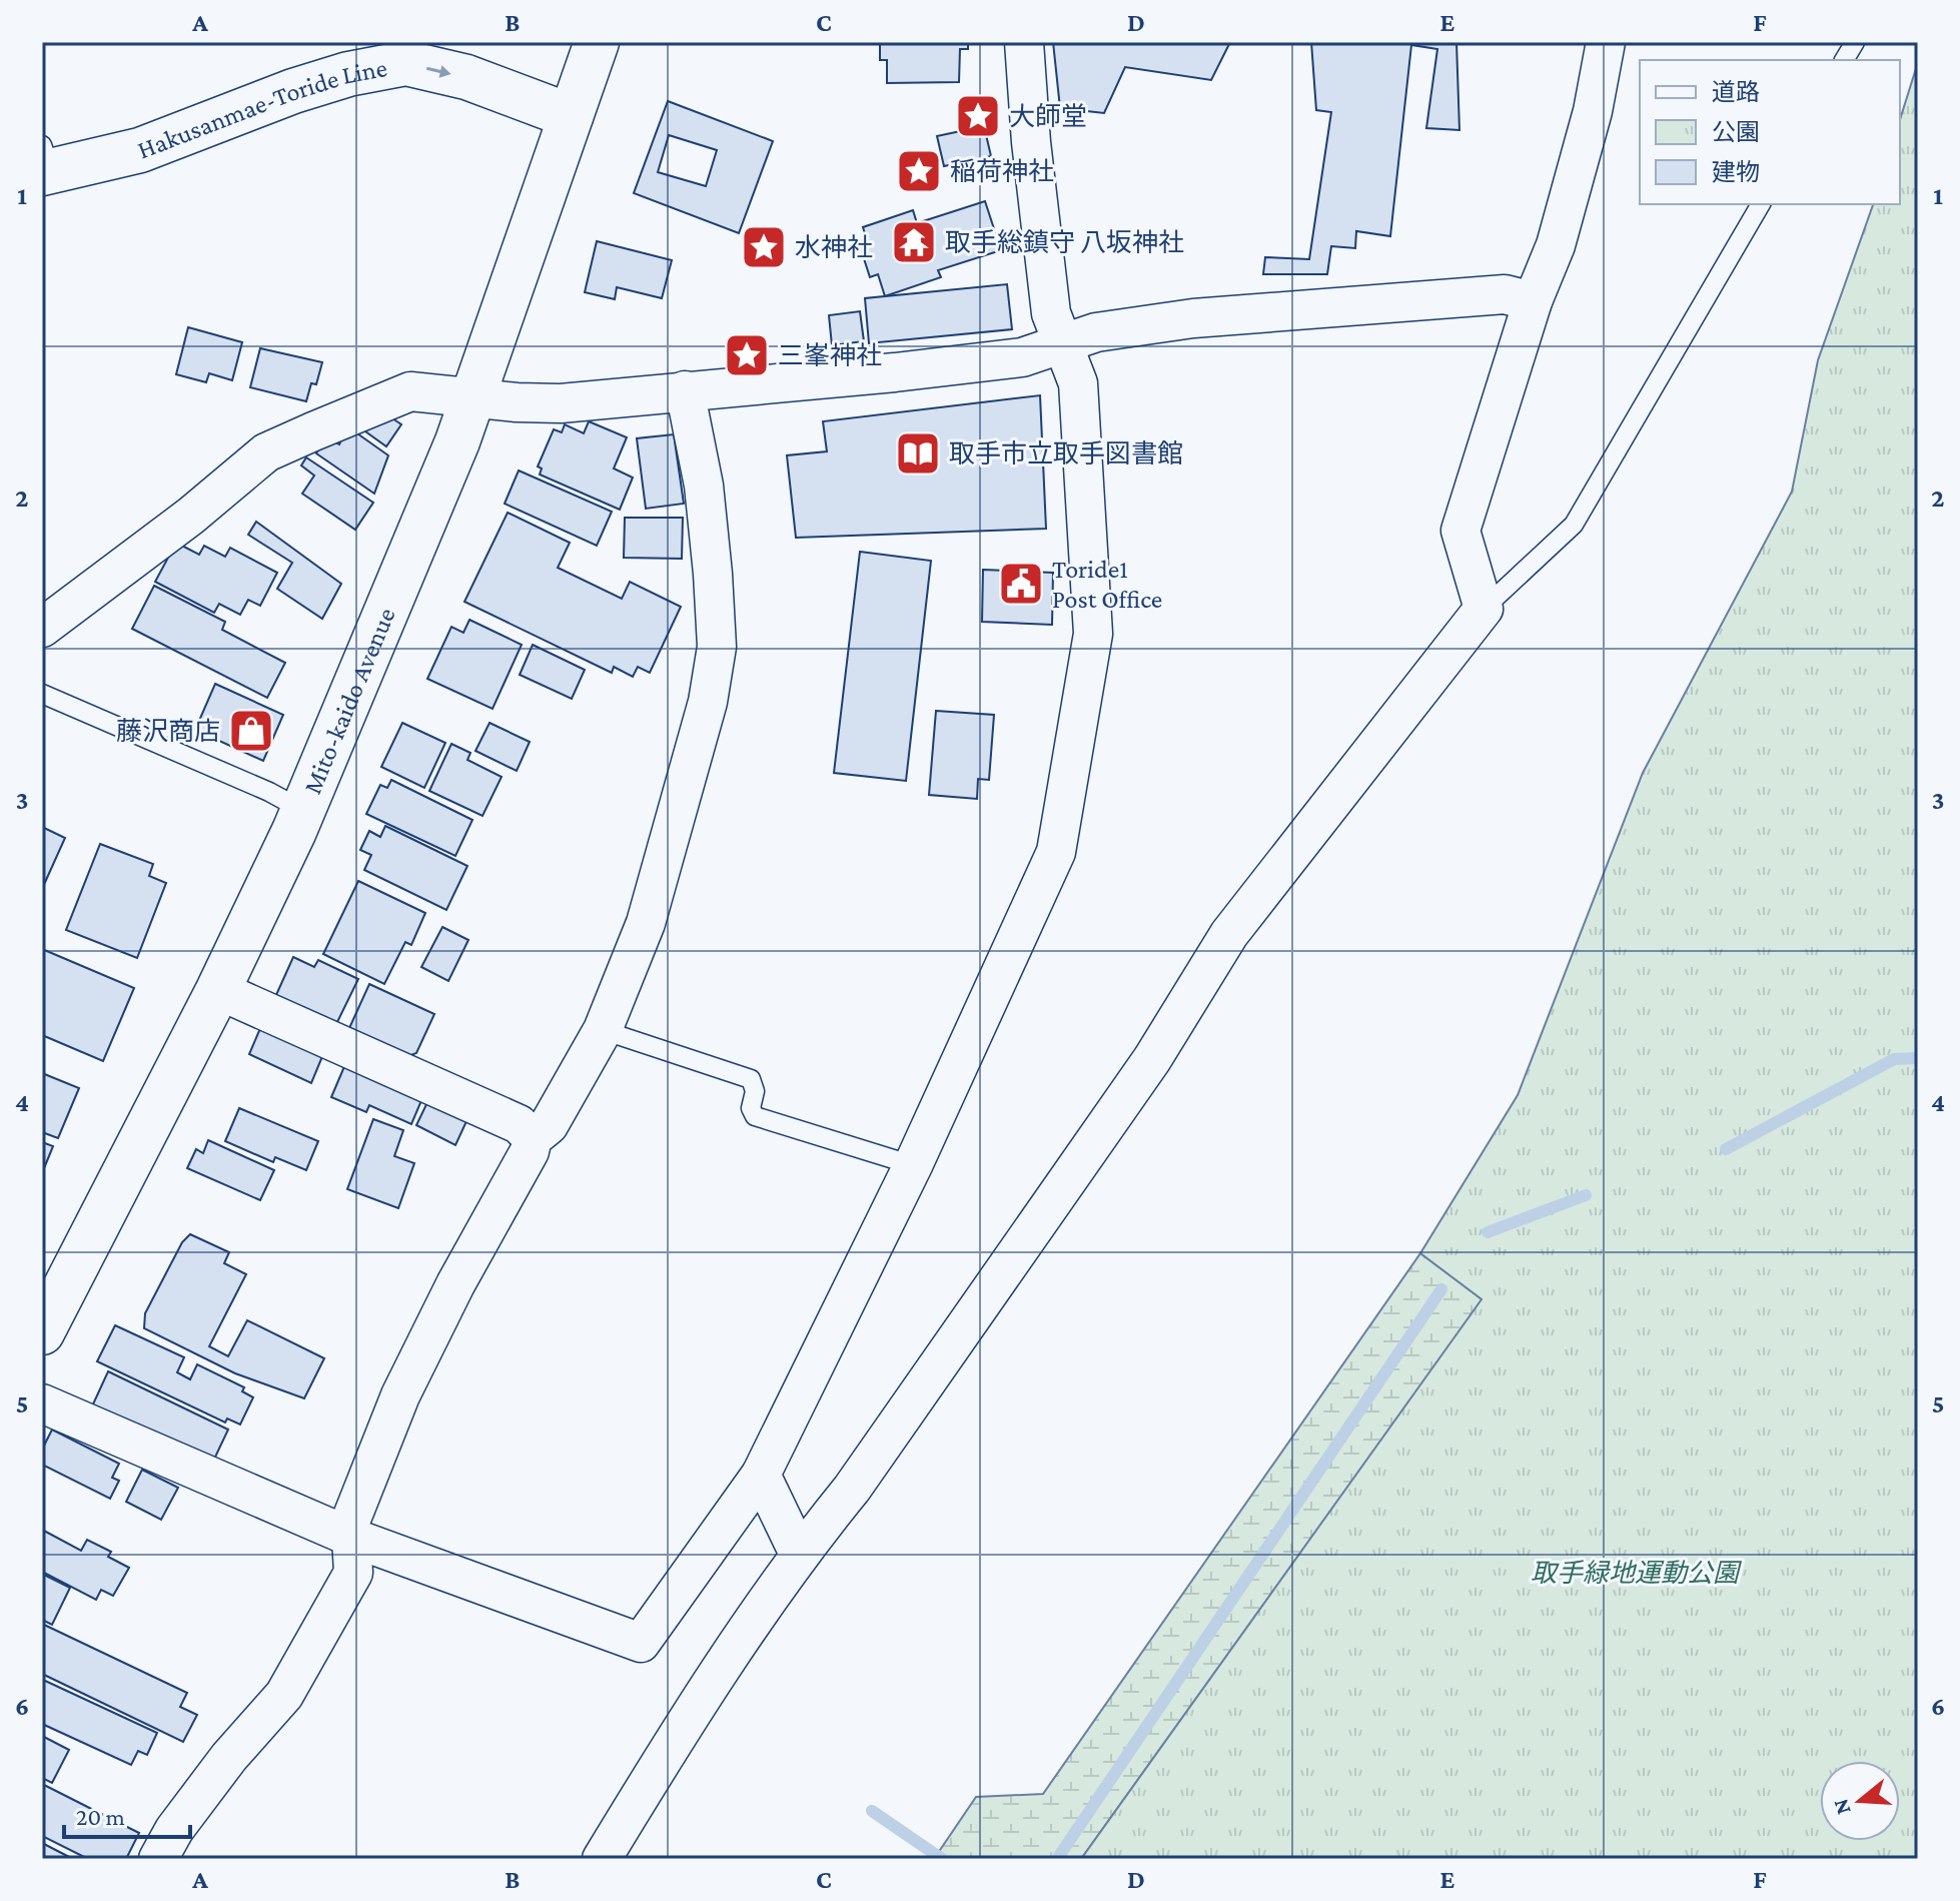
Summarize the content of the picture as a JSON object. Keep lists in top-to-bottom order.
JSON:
{
  "streets": {
    "main road": ["Hakusanmae-Toride Line", "Mito-kaido Avenue"]
  },
  "crossings": [
    ["Hakusanmae-Toride Line", "Mito-kaido Avenue"]
  ],
  "one_way": ["Hakusanmae-Toride Line"],
  "parks": ["取手緑地運動公園"],
  "places": {
    "place": [
      "大師堂",
      "稲荷神社",
      "水神社",
      "三峯神社"
    ],
    "temple": ["取手総鎮守 八坂神社"],
    "library": ["取手市立取手図書館"],
    "public building": ["Toride1 Post Office"],
    "shop": ["藤沢商店"]
  },
  "legend": ["道路", "公園", "建物"],
  "scale_bar": "20 m",
  "north": "left",
  "grid": {
    "columns": [
      "A",
      "B",
      "C",
      "D",
      "E",
      "F"
    ],
    "rows": [
      "1",
      "2",
      "3",
      "4",
      "5",
      "6"
    ]
  }
}
